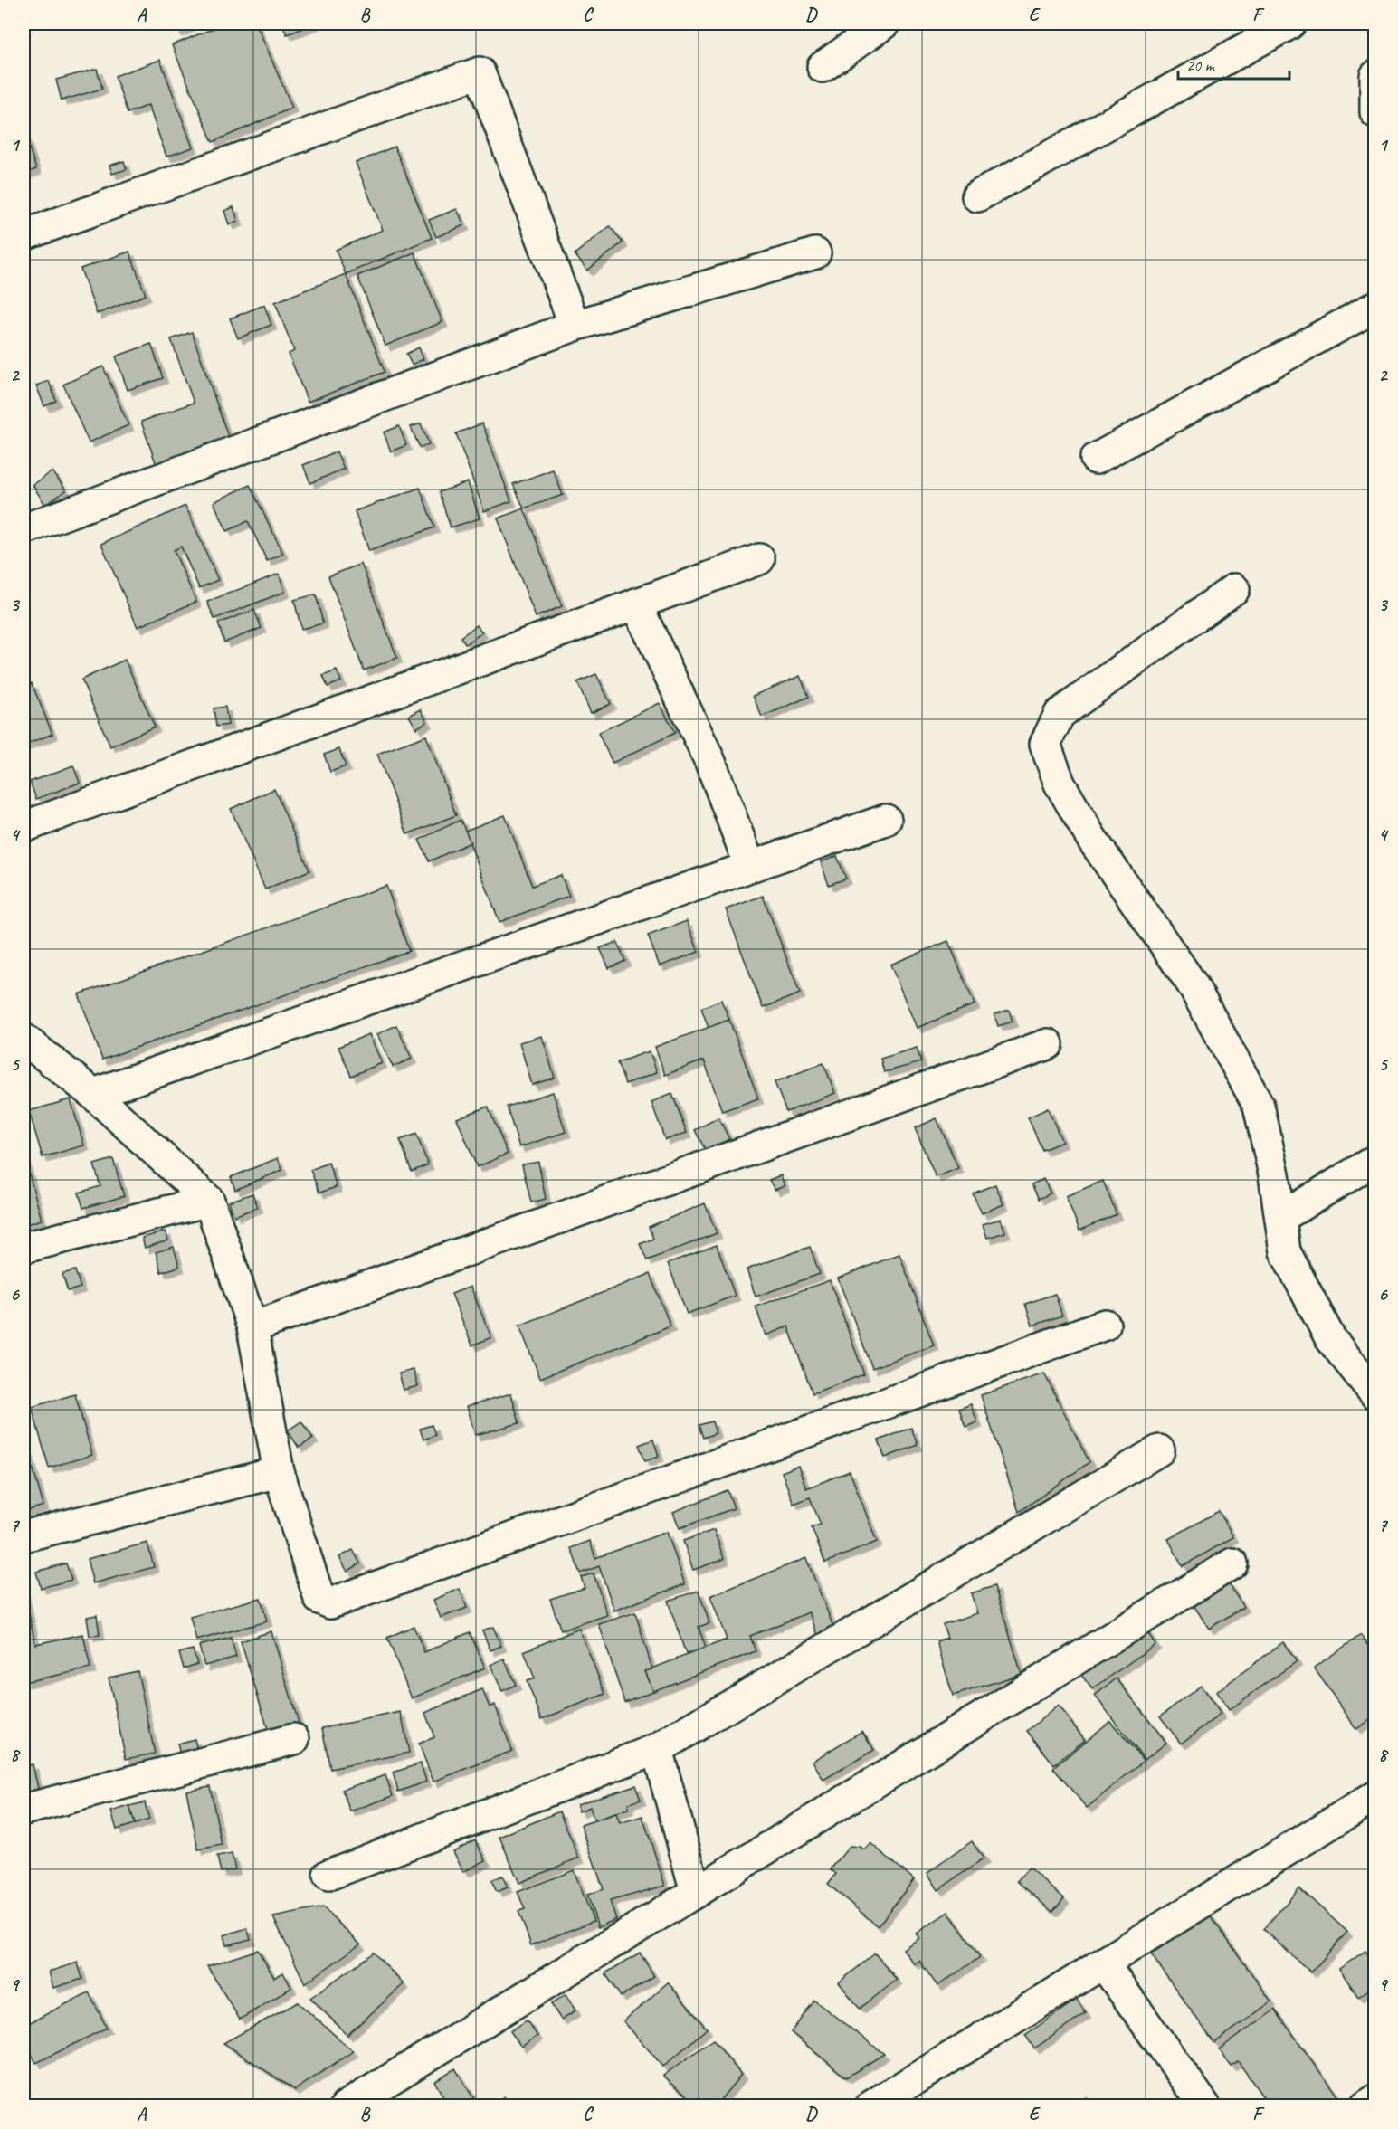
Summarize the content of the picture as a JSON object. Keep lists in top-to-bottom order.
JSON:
{
  "scale_bar": "20 m",
  "grid": {
    "columns": [
      "A",
      "B",
      "C",
      "D",
      "E",
      "F"
    ],
    "rows": [
      "1",
      "2",
      "3",
      "4",
      "5",
      "6",
      "7",
      "8",
      "9"
    ]
  }
}
